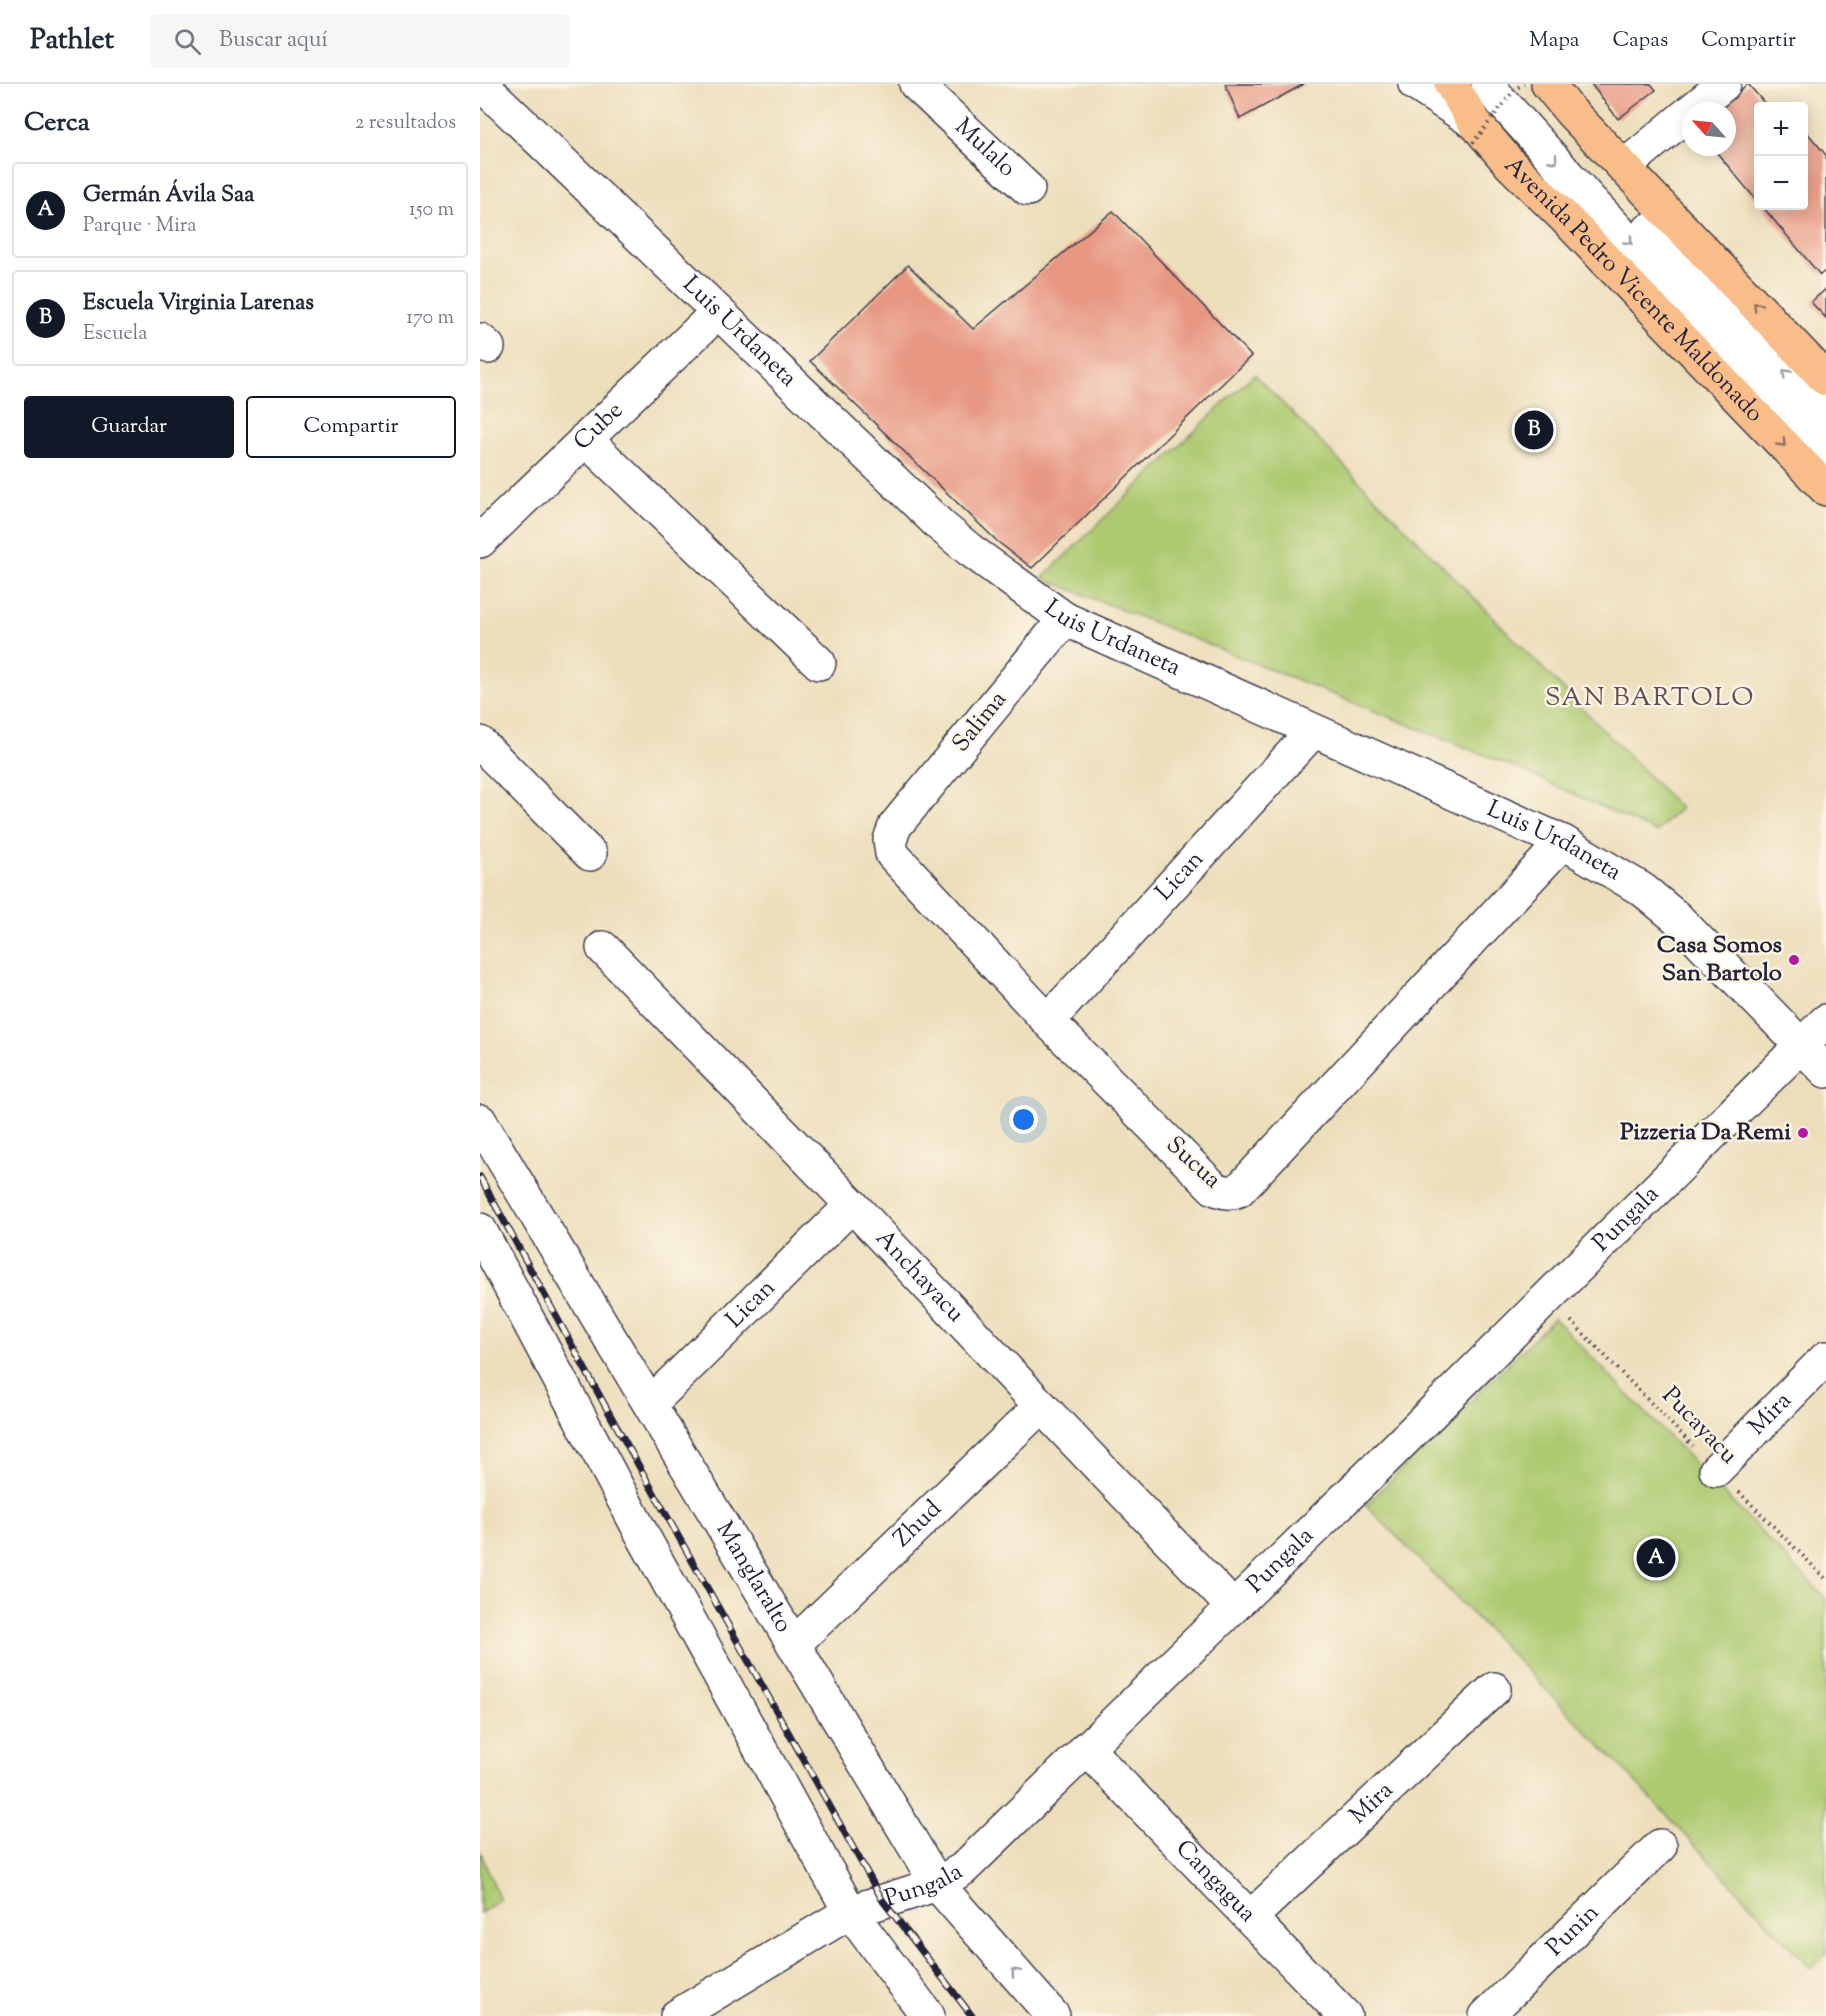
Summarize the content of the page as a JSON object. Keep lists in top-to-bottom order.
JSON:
{
  "streets": {
    "main road": ["Avenida Pedro Vicente Maldonado"],
    "street": [
      "Mulalo",
      "Luis Urdaneta",
      "Cube",
      "Salima",
      "Lican",
      "Sucua",
      "Pungala",
      "Anchayacu",
      "Mira",
      "Zhud",
      "Manglaralto",
      "Cangagua",
      "Punin"
    ],
    "path": ["Pucayacu"]
  },
  "crossings": [
    ["Luis Urdaneta", "Cube"],
    ["Luis Urdaneta", "Salima"],
    ["Luis Urdaneta", "Lican"],
    ["Luis Urdaneta", "Sucua"],
    ["Luis Urdaneta", "Pungala"],
    ["Salima", "Sucua"],
    ["Lican", "Sucua"],
    ["Lican", "Anchayacu"],
    ["Lican", "Manglaralto"],
    ["Pungala", "Anchayacu"],
    ["Pungala", "Pucayacu"],
    ["Pungala", "Manglaralto"],
    ["Pungala", "Cangagua"],
    ["Anchayacu", "Zhud"],
    ["Mira", "Pucayacu"],
    ["Mira", "Cangagua"],
    ["Zhud", "Manglaralto"]
  ],
  "districts": ["SAN BARTOLO"],
  "places": ["Casa Somos San Bartolo", "Pizzeria Da Remi"],
  "north": "top left",
  "page": {
    "header": "Pathlet",
    "search": "Buscar aquí",
    "nav": ["Mapa", "Capas", "Compartir"],
    "heading": ["Cerca", "2 resultados"],
    "map_buttons": ["+", "−"],
    "list": [
      {
        "mark": "A",
        "name": "Germán Ávila Saa",
        "note": "Parque · Mira",
        "value": "150 m"
      },
      {
        "mark": "B",
        "name": "Escuela Virginia Larenas",
        "note": "Escuela",
        "value": "170 m"
      }
    ],
    "buttons": ["Guardar", "Compartir"],
    "pins": ["B", "A"]
  }
}
